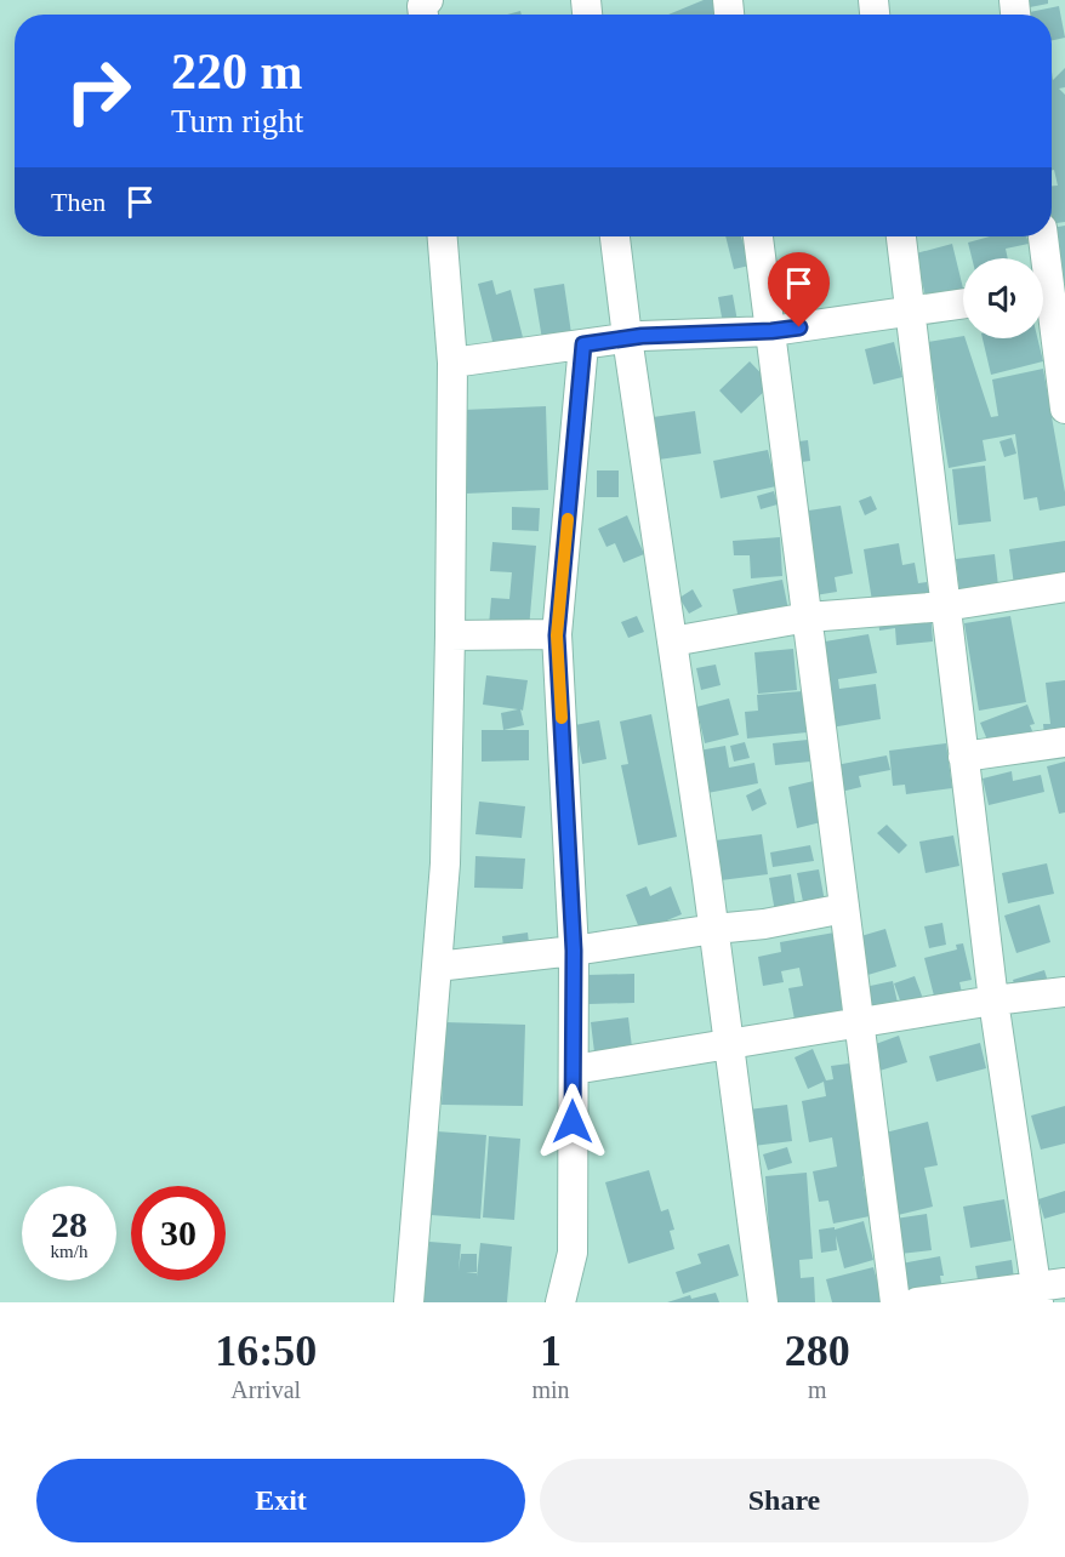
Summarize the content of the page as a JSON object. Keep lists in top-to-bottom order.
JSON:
{
  "page": {
    "turn": ["220 m", "Turn right"],
    "then": "Then",
    "speed": "28 km/h",
    "limit": "30",
    "eta": [
      "16:50",
      "Arrival",
      "1",
      "min",
      "280",
      "m"
    ],
    "buttons": ["Exit", "Share"]
  }
}
